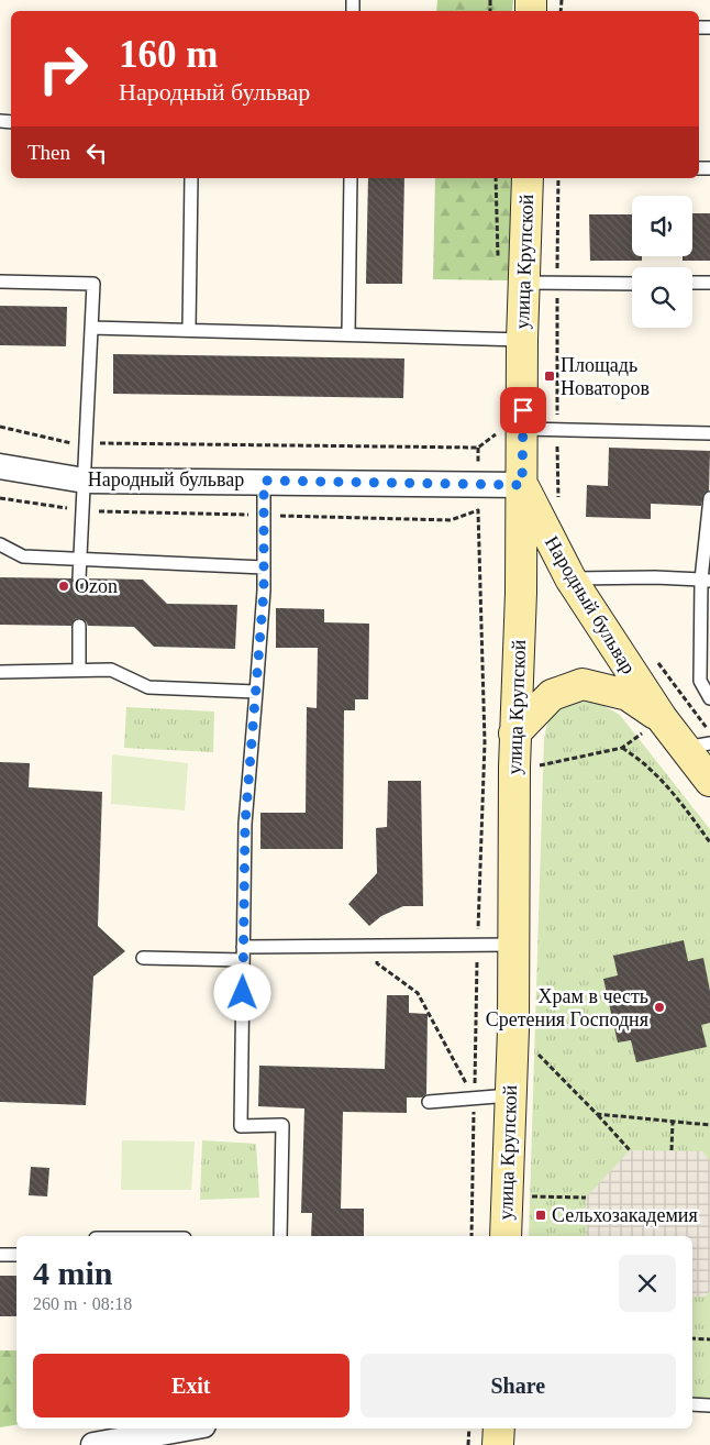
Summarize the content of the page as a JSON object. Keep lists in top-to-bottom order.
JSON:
{
  "streets": {
    "street": ["улица Крупской", "Народный бульвар"]
  },
  "crossings": [
    ["улица Крупской", "Народный бульвар"]
  ],
  "places": {
    "transit": ["Площадь Новаторов", "Сельхозакадемия"],
    "other": ["Ozon", "Храм в честь Сретения Господня"]
  },
  "page": {
    "turn": ["160 m", "Народный бульвар"],
    "then": "Then",
    "heading": ["4 min", "260 m · 08:18"],
    "buttons": ["Exit", "Share"]
  }
}
